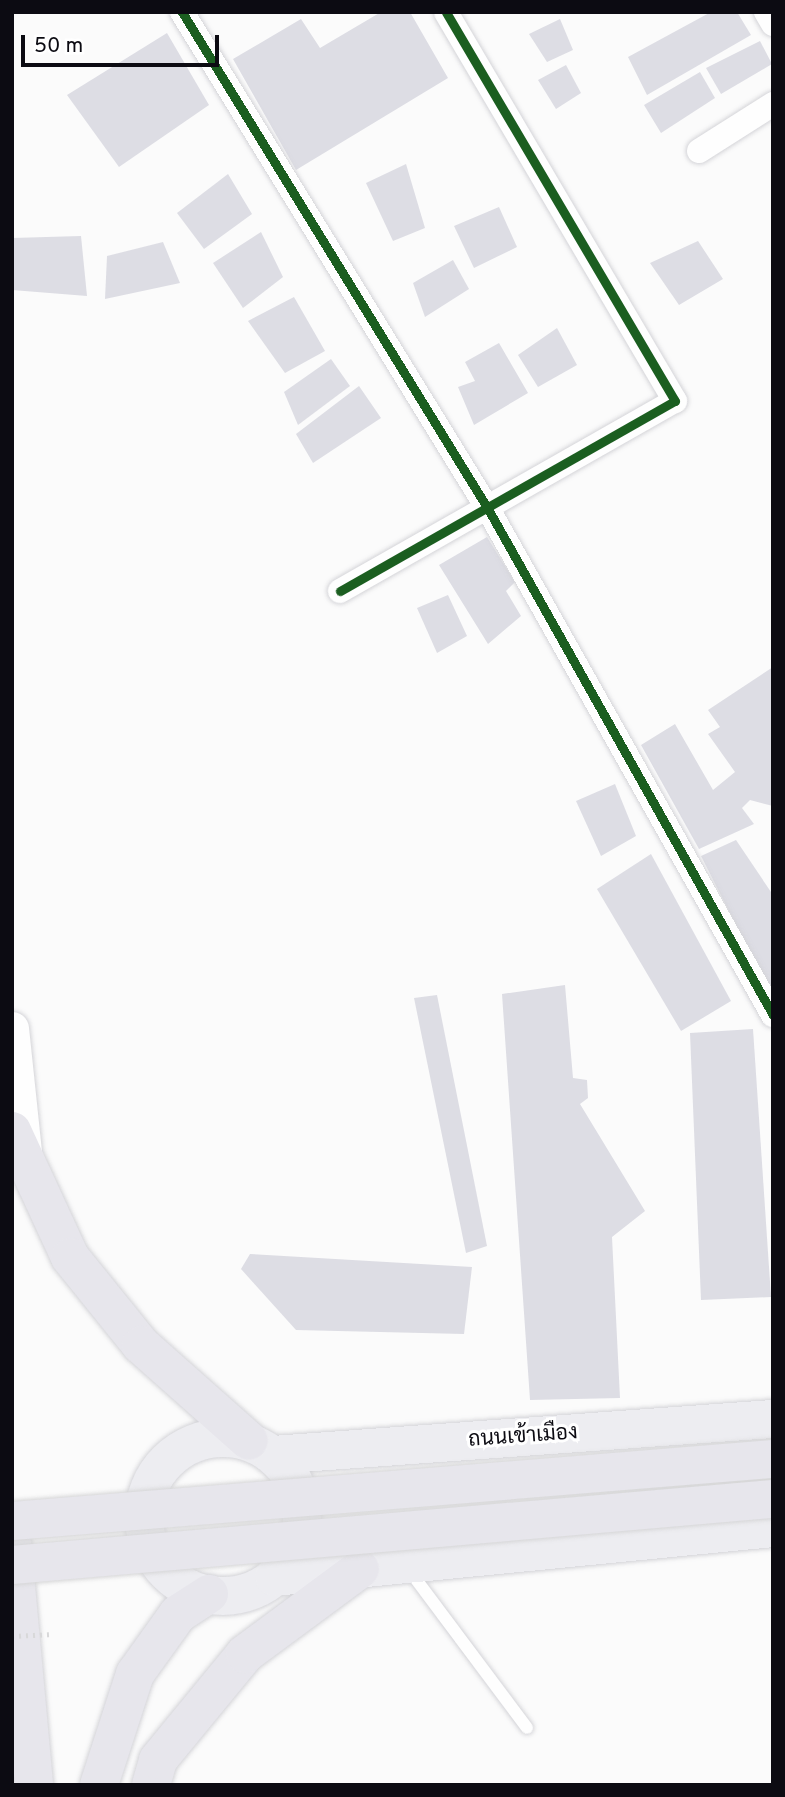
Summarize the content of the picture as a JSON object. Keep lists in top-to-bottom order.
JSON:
{
  "streets": {
    "main road": ["ถนนเข้าเมือง"]
  },
  "scale_bar": "50 m"
}
